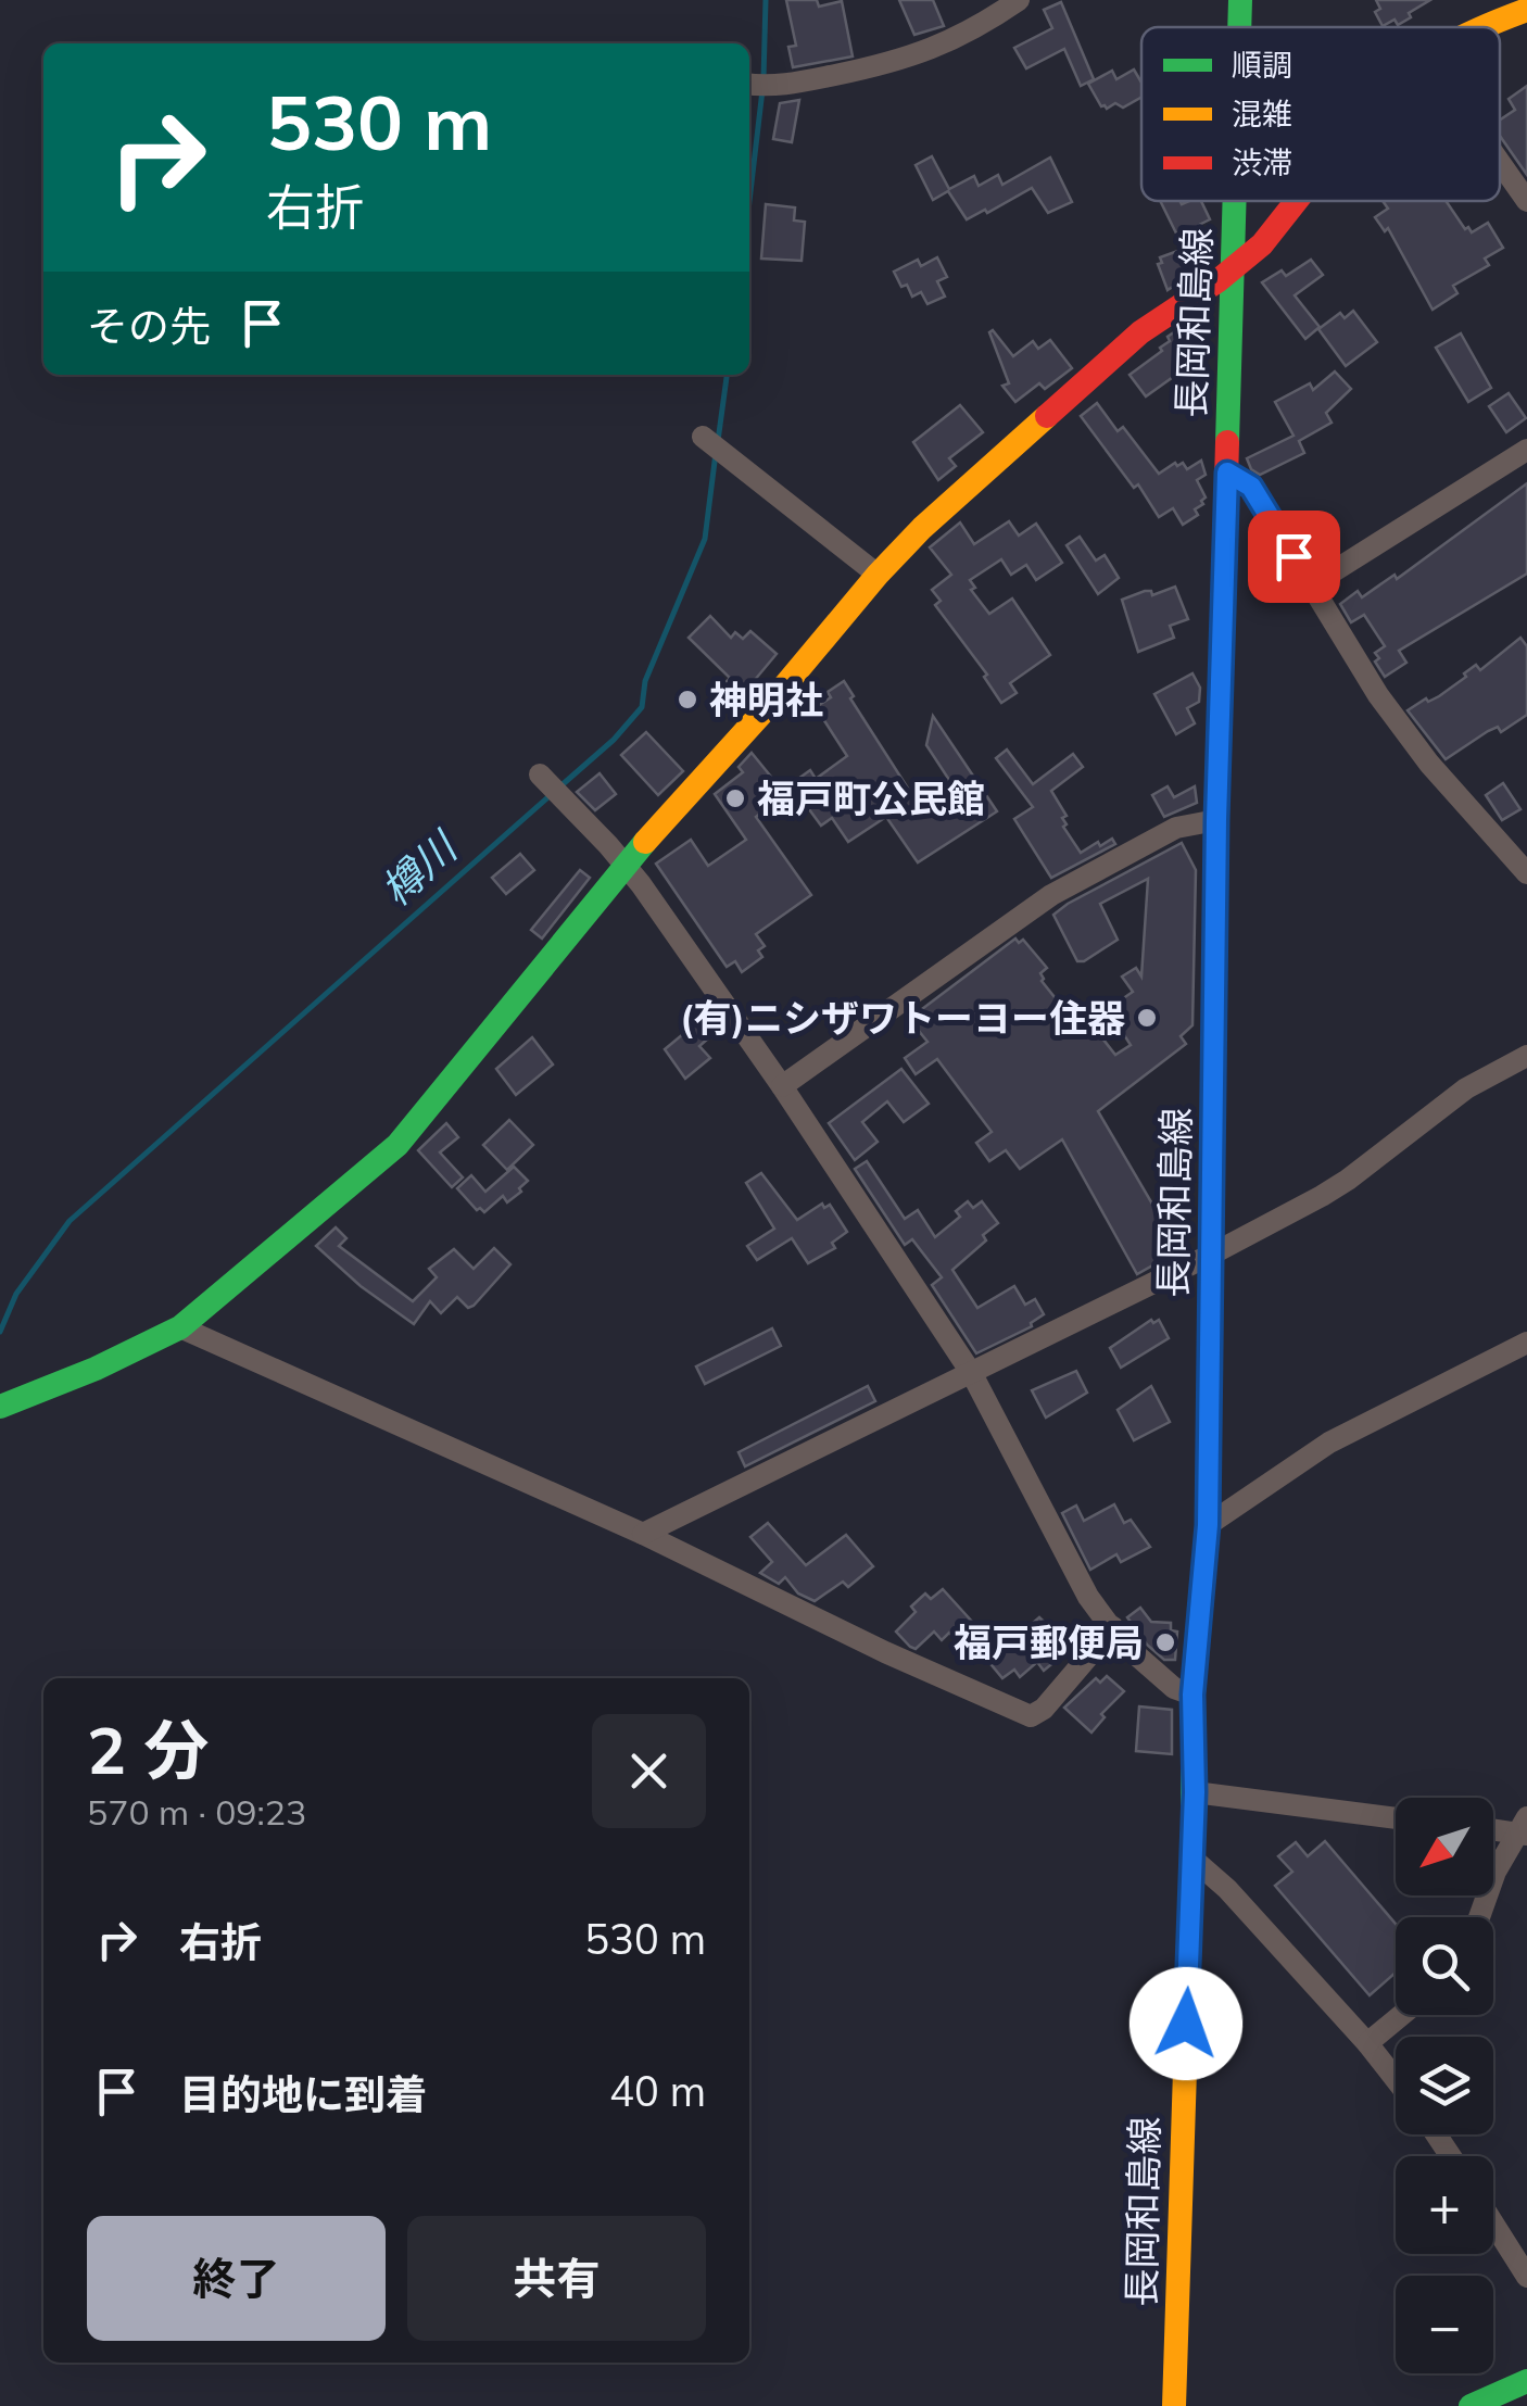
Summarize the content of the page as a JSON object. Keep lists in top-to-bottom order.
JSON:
{
  "streets": {
    "main road": ["長岡和島線"]
  },
  "water": ["樽川"],
  "places": [
    "神明社",
    "福戸町公民館",
    "(有)ニシザワトーヨー住器",
    "福戸郵便局"
  ],
  "legend": ["順調", "混雑", "渋滞"],
  "north": "bottom left",
  "page": {
    "turn": ["530 m", "右折"],
    "then": "その先",
    "heading": ["2 分", "570 m · 09:23"],
    "map_buttons": ["+", "−"],
    "list": [
      {
        "name": "右折",
        "value": "530 m"
      },
      {
        "name": "目的地に到着",
        "value": "40 m"
      }
    ],
    "buttons": ["終了", "共有"]
  }
}
